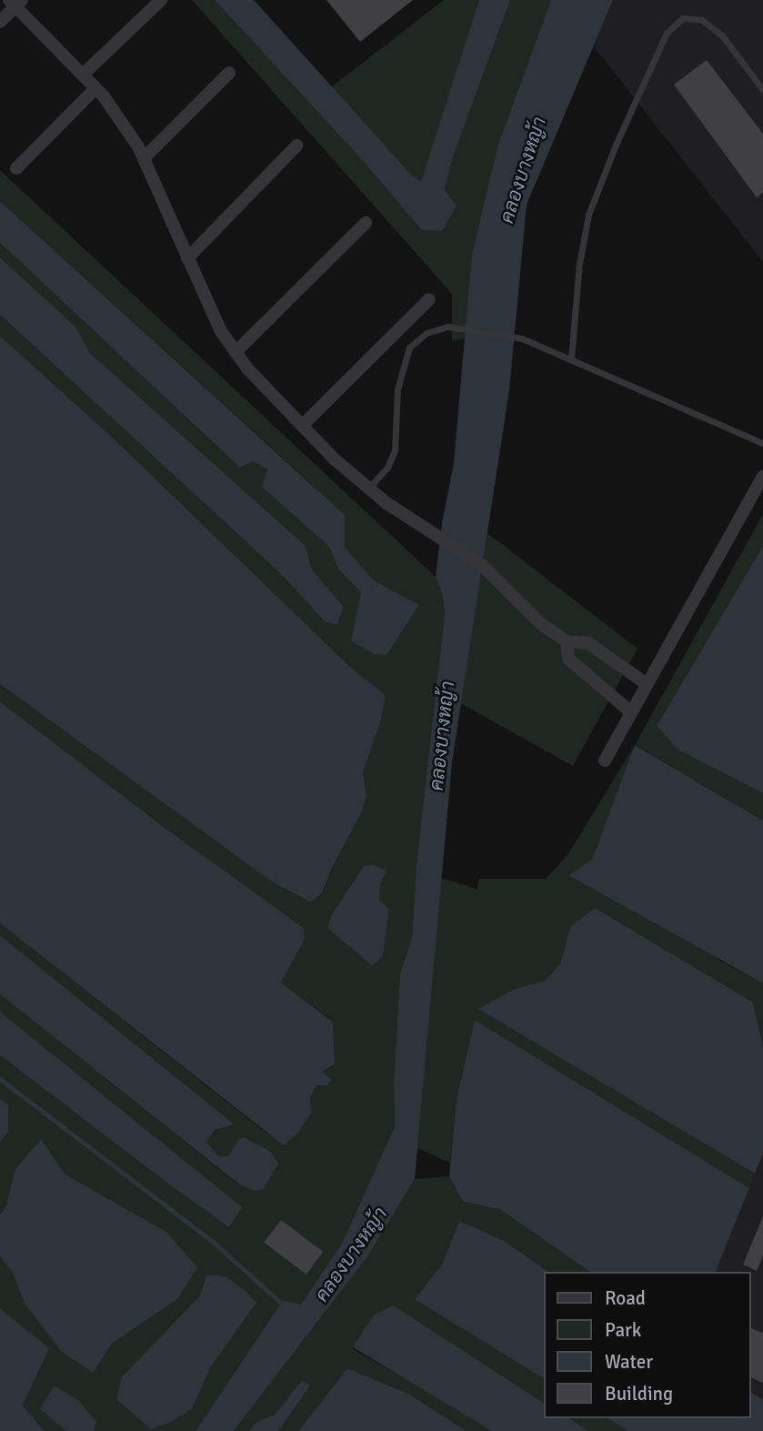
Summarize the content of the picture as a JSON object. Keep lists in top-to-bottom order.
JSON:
{
  "water": ["คลองบางหญ้า"],
  "legend": [
    "Road",
    "Park",
    "Water",
    "Building"
  ]
}
